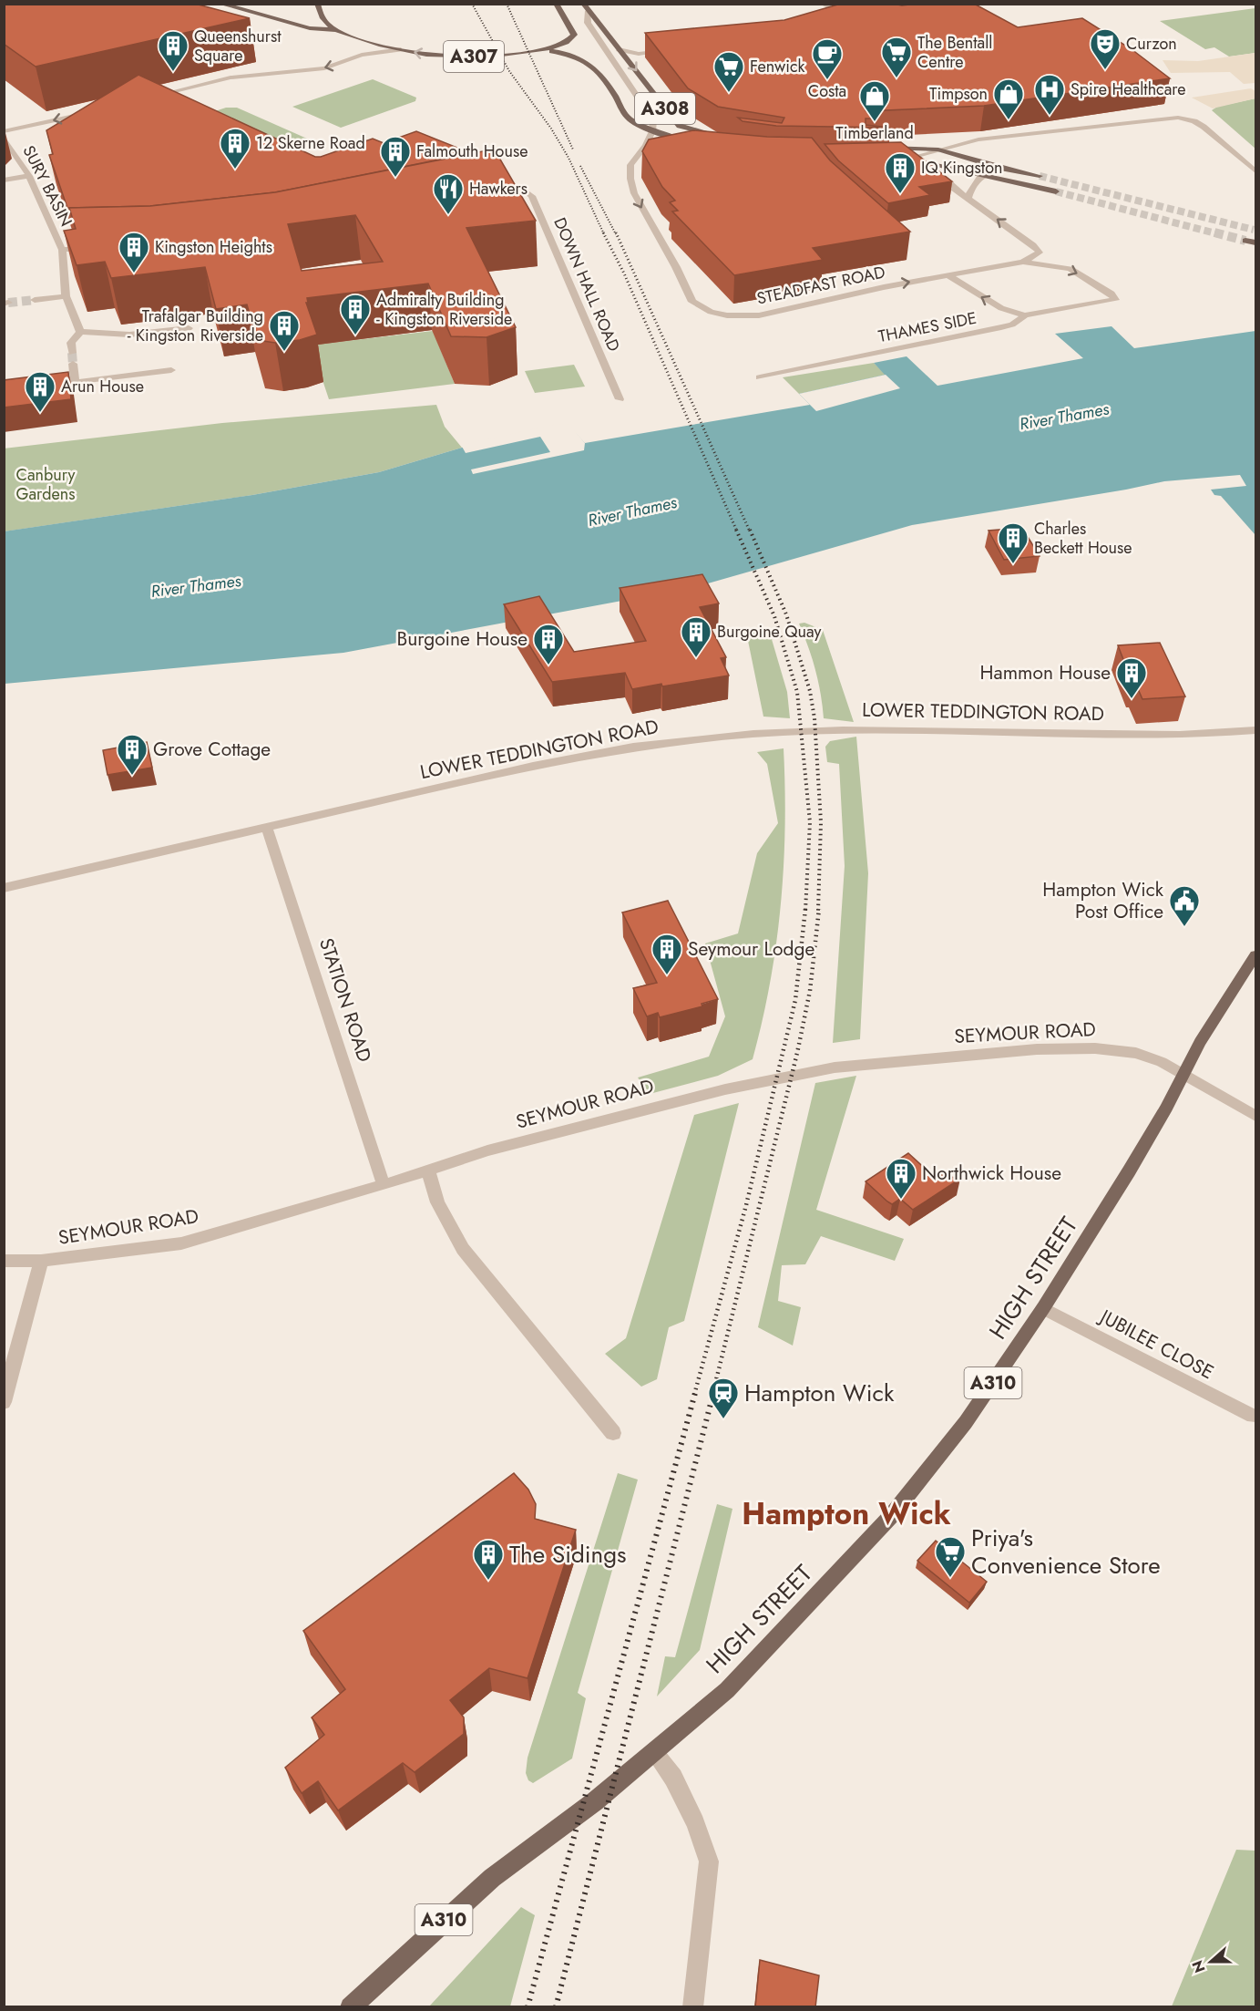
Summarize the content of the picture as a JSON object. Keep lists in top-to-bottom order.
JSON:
{
  "streets": {
    "main road": [
      "A307",
      "A308",
      "HIGH STREET",
      "A310"
    ],
    "street": [
      "SURY BASIN",
      "DOWN HALL ROAD",
      "STEADFAST ROAD",
      "THAMES SIDE",
      "LOWER TEDDINGTON ROAD",
      "STATION ROAD",
      "SEYMOUR ROAD",
      "JUBILEE CLOSE"
    ]
  },
  "crossings": [
    ["A307", "A308"],
    ["A308", "STEADFAST ROAD"],
    ["STEADFAST ROAD", "THAMES SIDE"],
    ["LOWER TEDDINGTON ROAD", "STATION ROAD"],
    ["STATION ROAD", "SEYMOUR ROAD"],
    ["SEYMOUR ROAD", "HIGH STREET"],
    ["HIGH STREET", "JUBILEE CLOSE"]
  ],
  "districts": ["Hampton Wick"],
  "water": ["River Thames"],
  "parks": ["Canbury Gardens"],
  "places": {
    "theatre": ["Curzon"],
    "building": [
      "Queenshurst Square",
      "12 Skerne Road",
      "Falmouth House",
      "IQ Kingston",
      "Kingston Heights",
      "Admiralty Building - Kingston Riverside",
      "Trafalgar Building - Kingston Riverside",
      "Arun House",
      "Charles Beckett House",
      "Burgoine Quay",
      "Burgoine House",
      "Hammon House",
      "Grove Cottage",
      "Seymour Lodge",
      "Northwick House",
      "The Sidings"
    ],
    "supermarket": ["The Bentall Centre", "Fenwick", "Priya's Convenience Store"],
    "cafe": ["Costa"],
    "hospital": ["Spire Healthcare"],
    "shop": ["Timpson", "Timberland"],
    "restaurant": ["Hawkers"],
    "public building": ["Hampton Wick Post Office"],
    "station": ["Hampton Wick"]
  },
  "north": "left"
}
